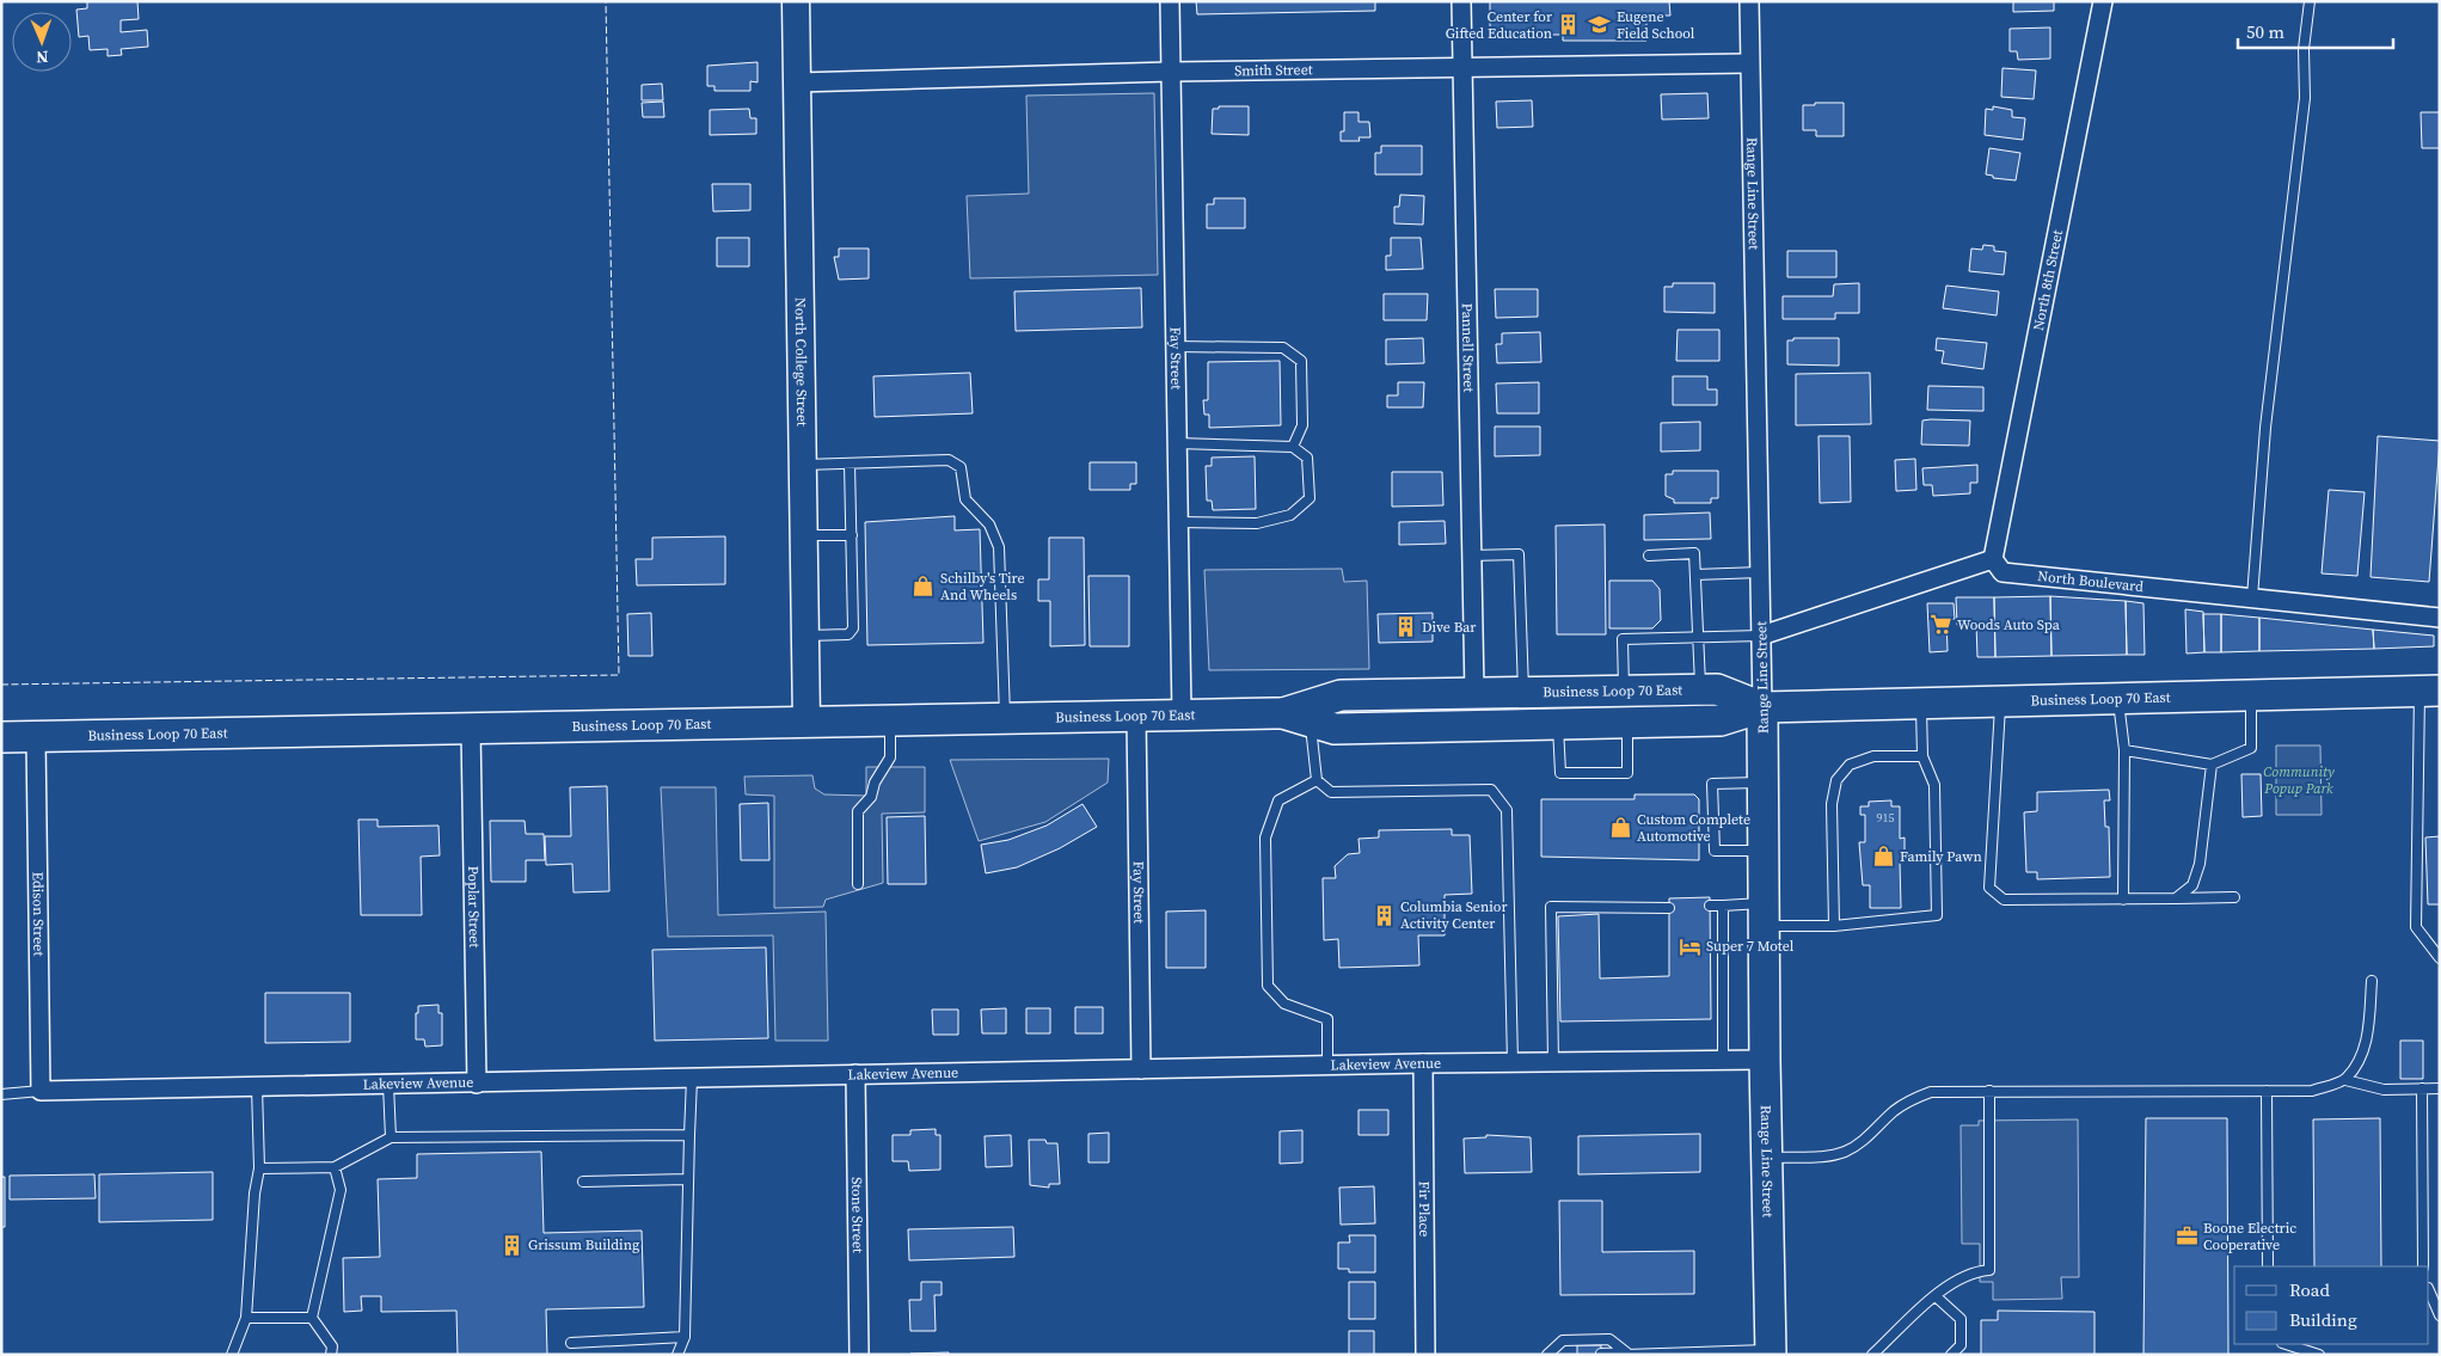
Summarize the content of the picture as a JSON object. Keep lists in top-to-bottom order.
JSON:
{
  "streets": {
    "main road": ["Range Line Street", "North College Street", "Business Loop 70 East"],
    "street": [
      "Smith Street",
      "North 8th Street",
      "Pannell Street",
      "Fay Street",
      "North Boulevard",
      "Poplar Street",
      "Edison Street",
      "Lakeview Avenue",
      "Fir Place",
      "Stone Street"
    ]
  },
  "crossings": [
    ["Smith Street", "Range Line Street"],
    ["Smith Street", "Pannell Street"],
    ["Smith Street", "Fay Street"],
    ["Smith Street", "North College Street"],
    ["Range Line Street", "Business Loop 70 East"],
    ["Range Line Street", "Lakeview Avenue"],
    ["North 8th Street", "North Boulevard"],
    ["Pannell Street", "Business Loop 70 East"],
    ["Fay Street", "Business Loop 70 East"],
    ["Fay Street", "Lakeview Avenue"],
    ["North College Street", "Business Loop 70 East"],
    ["Business Loop 70 East", "Poplar Street"],
    ["Business Loop 70 East", "Edison Street"],
    ["Poplar Street", "Lakeview Avenue"],
    ["Edison Street", "Lakeview Avenue"],
    ["Lakeview Avenue", "Fir Place"],
    ["Lakeview Avenue", "Stone Street"]
  ],
  "parks": ["Community Popup Park"],
  "places": {
    "building": [
      "Center for Gifted Education",
      "Dive Bar",
      "Columbia Senior Activity Center",
      "Grissum Building"
    ],
    "school or university": ["Eugene Field School"],
    "shop": ["Schilby's Tire And Wheels", "Custom Complete Automotive", "Family Pawn"],
    "supermarket": ["Woods Auto Spa"],
    "hotel": ["Super 7 Motel"],
    "office": ["Boone Electric Cooperative"]
  },
  "house_numbers": ["915"],
  "legend": ["Road", "Building"],
  "scale_bar": "50 m",
  "north": "bottom"
}
